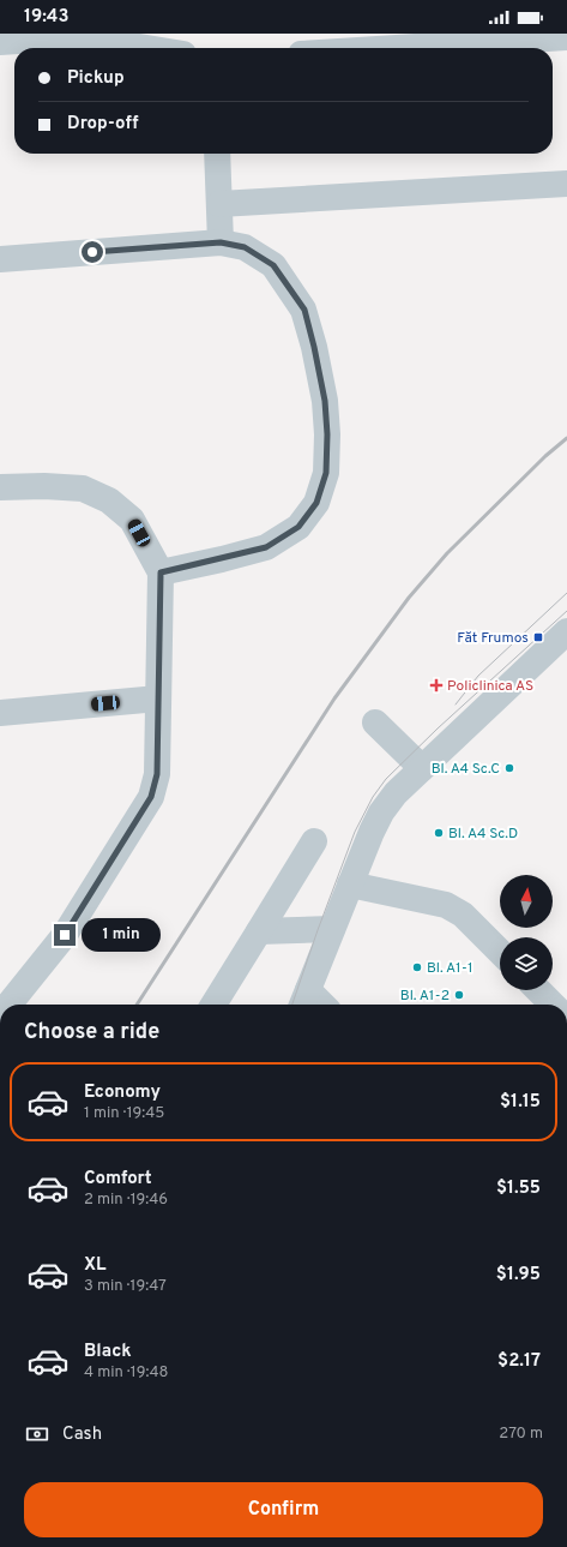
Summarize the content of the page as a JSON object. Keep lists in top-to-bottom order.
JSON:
{
  "places": {
    "transit": ["Făt Frumos"],
    "health": ["Policlinica AS"],
    "other": [
      "Bl. A4 Sc.C",
      "Bl. A4 Sc.D",
      "Bl. A1-1",
      "Bl. A1-2"
    ]
  },
  "north": "top",
  "page": {
    "status": "19:43",
    "banner": ["Pickup", "Drop-off"],
    "bubble": "1 min",
    "heading": "Choose a ride",
    "list": [
      {
        "name": "Economy",
        "note": "1 min · 19:45",
        "value": "$1.15"
      },
      {
        "name": "Comfort",
        "note": "2 min · 19:46",
        "value": "$1.55"
      },
      {
        "name": "XL",
        "note": "3 min · 19:47",
        "value": "$1.95"
      },
      {
        "name": "Black",
        "note": "4 min · 19:48",
        "value": "$2.17"
      }
    ],
    "pay": ["Cash", "270 m"],
    "buttons": "Confirm"
  }
}
